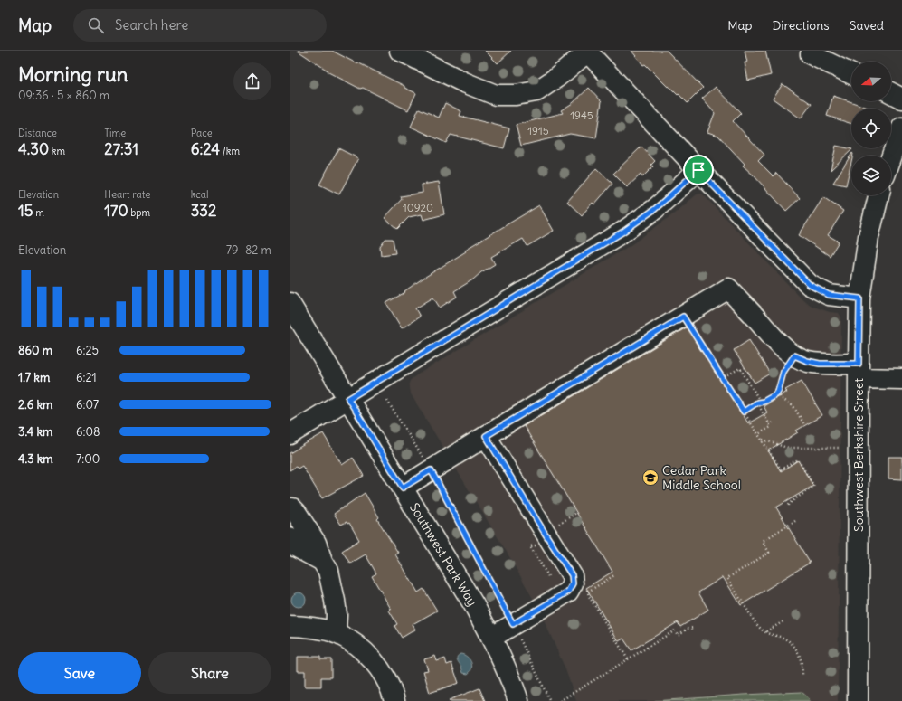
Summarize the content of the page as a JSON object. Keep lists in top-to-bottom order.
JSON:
{
  "streets": {
    "street": ["Southwest Berkshire Street", "Southwest Park Way"]
  },
  "places": {
    "school or university": ["Cedar Park Middle School"]
  },
  "house_numbers": ["1945", "1915", "10920"],
  "north": "left",
  "page": {
    "header": "Map",
    "search": "Search here",
    "nav": ["Map", "Directions", "Saved"],
    "heading": ["Morning run", "09:36 · 5 × 860 m"],
    "stats": [
      ["Distance", "4.30 km"],
      ["Time", "27:31"],
      ["Pace", "6:24 /km"],
      ["Elevation", "15 m"],
      ["Heart rate", "170 bpm"],
      ["kcal", "332"]
    ],
    "chart": ["Elevation", "79–82 m"],
    "list": [
      {
        "name": "860 m",
        "note": "6:25"
      },
      {
        "name": "1.7 km",
        "note": "6:21"
      },
      {
        "name": "2.6 km",
        "note": "6:07"
      },
      {
        "name": "3.4 km",
        "note": "6:08"
      },
      {
        "name": "4.3 km",
        "note": "7:00"
      }
    ],
    "buttons": ["Save", "Share"]
  }
}
